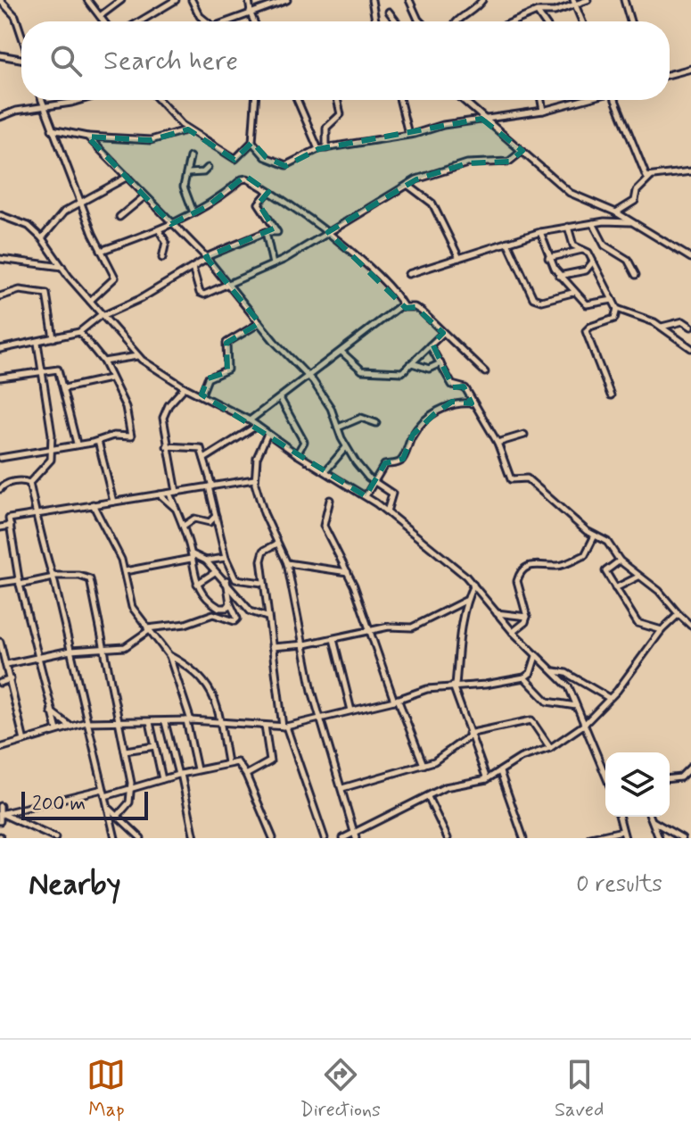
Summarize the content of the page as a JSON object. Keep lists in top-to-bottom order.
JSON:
{
  "scale_bar": "200 m",
  "page": {
    "search": "Search here",
    "scale": "200 m",
    "heading": ["Nearby", "0 results"],
    "nav": ["Map", "Directions", "Saved"]
  }
}
